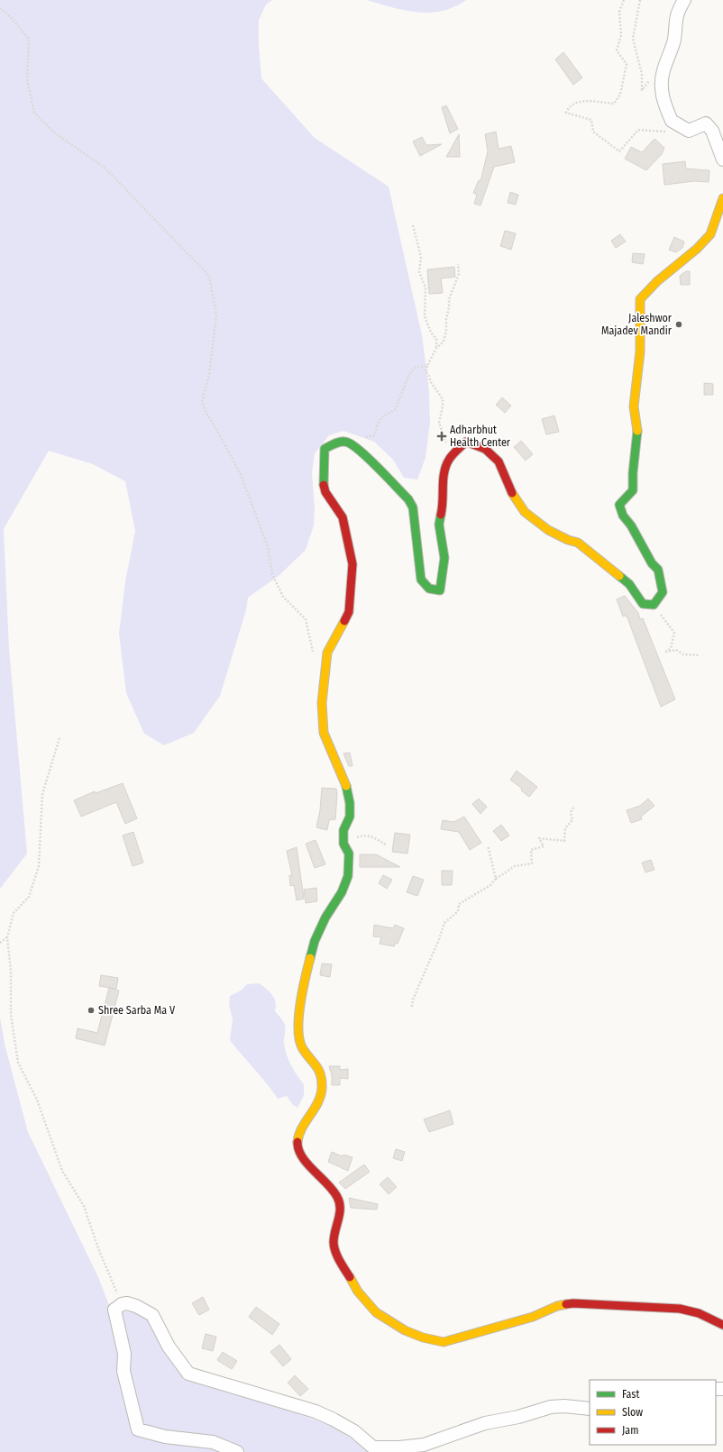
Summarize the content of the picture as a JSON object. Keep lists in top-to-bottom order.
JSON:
{
  "places": {
    "other": ["Jaleshwor Majadev Mandir", "Shree Sarba Ma V"],
    "health": ["Adharbhut Health Center"]
  },
  "legend": ["Fast", "Slow", "Jam"]
}
